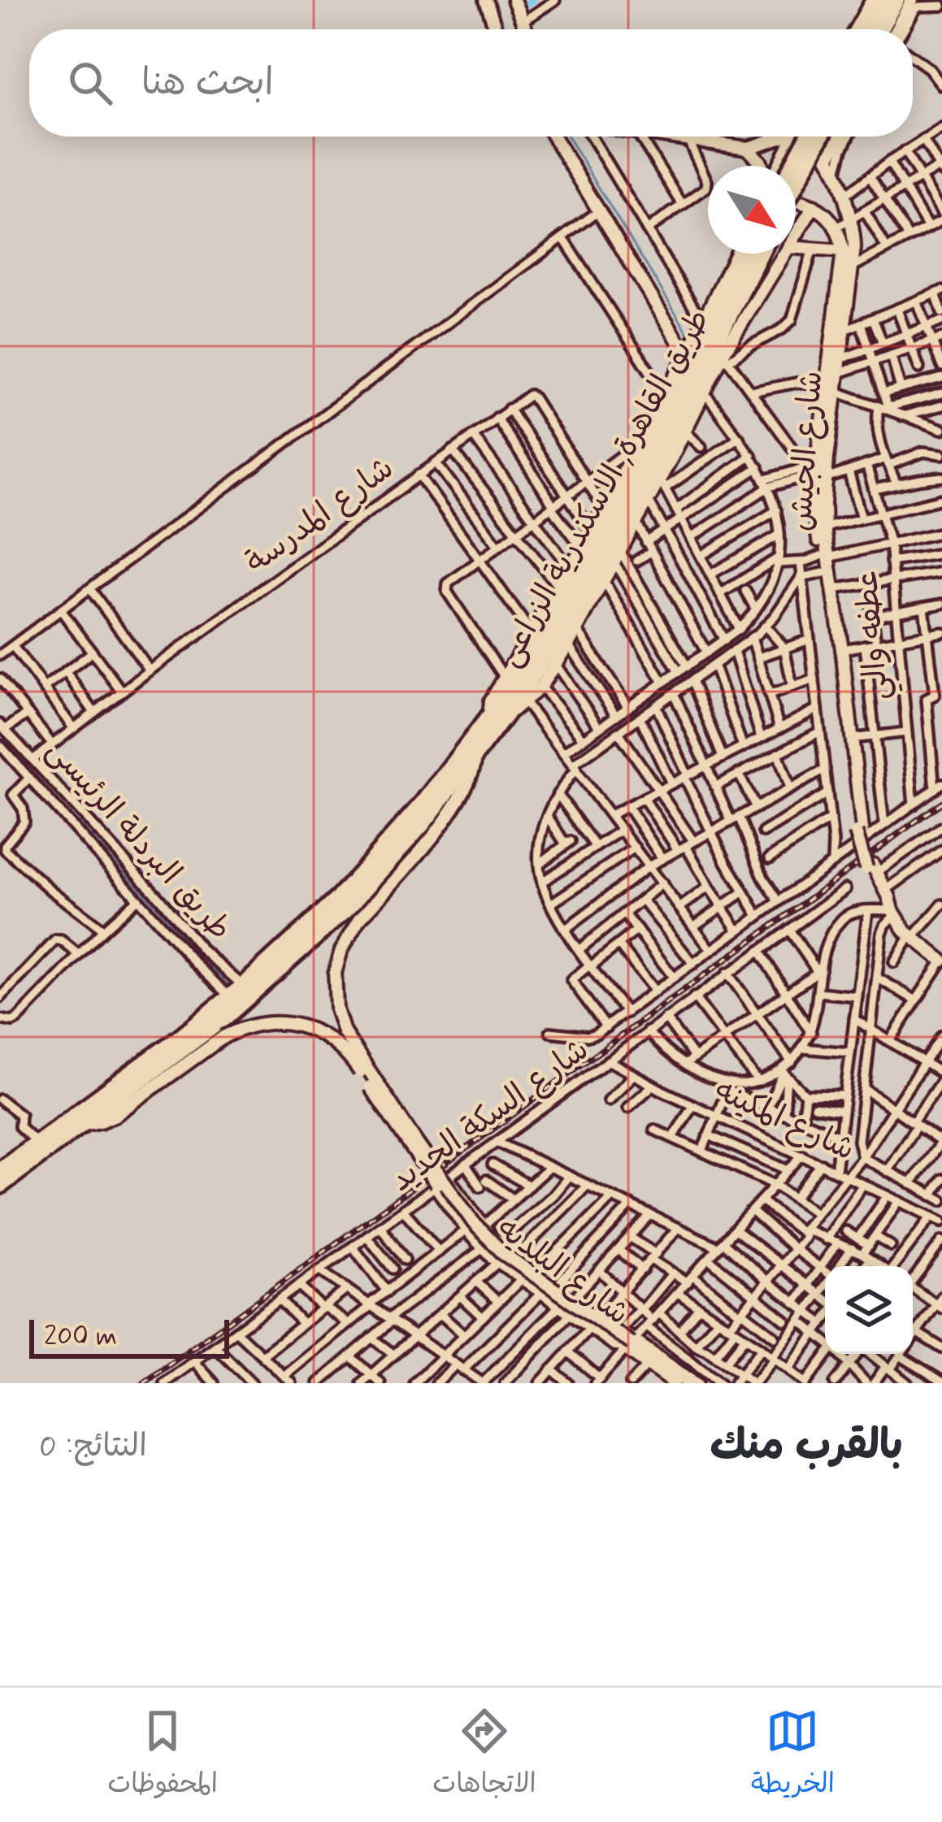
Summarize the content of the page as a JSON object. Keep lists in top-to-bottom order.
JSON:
{
  "streets": {
    "highway": ["طريق القاهرة, الاسكندرية الزراعى"],
    "main road": ["شارع الجيش", "شارع البلديه"],
    "street": [
      "شارع المدرسة",
      "عطفه والي",
      "طريق البردلة الرئيسى",
      "شارع السكة الحديد",
      "شارع المكينه"
    ]
  },
  "crossings": [
    ["شارع الجيش", "شارع السكة الحديد"],
    ["طريق القاهرة, الاسكندرية الزراعى", "طريق البردلة الرئيسى"],
    ["شارع المدرسة", "طريق البردلة الرئيسى"],
    ["عطفه والي", "شارع السكة الحديد"],
    ["شارع السكة الحديد", "شارع المكينه"],
    ["شارع السكة الحديد", "شارع البلديه"]
  ],
  "scale_bar": "200 m",
  "north": "bottom right",
  "page": {
    "search": "ابحث هنا",
    "scale": "200 m",
    "heading": ["بالقرب منك", "النتائج: 0"],
    "nav": ["الخريطة", "الاتجاهات", "المحفوظات"]
  }
}
